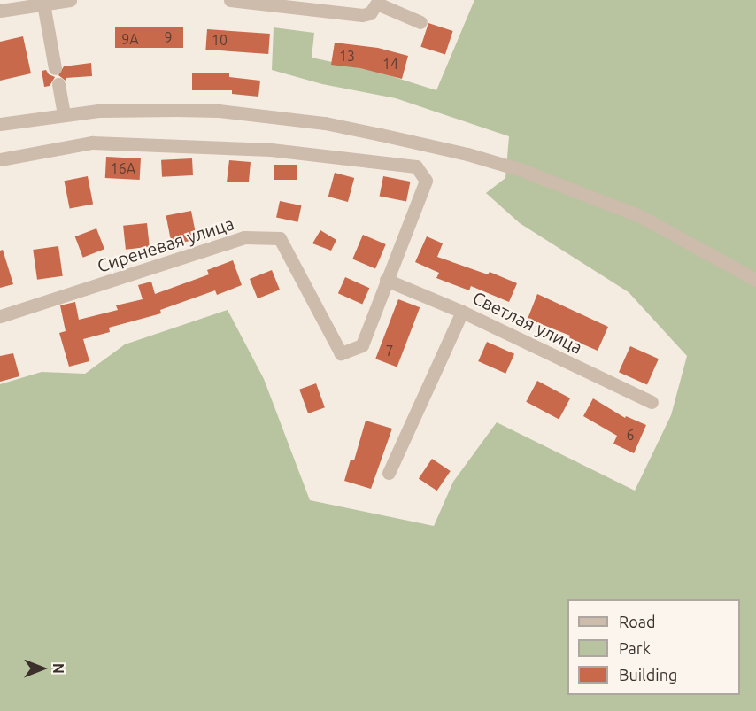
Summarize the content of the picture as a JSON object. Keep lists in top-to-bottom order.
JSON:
{
  "streets": {
    "street": ["Сиреневая улица", "Светлая улица"]
  },
  "crossings": [
    ["Сиреневая улица", "Светлая улица"]
  ],
  "house_numbers": [
    "9",
    "9А",
    "10",
    "13",
    "14",
    "16А",
    "7",
    "6"
  ],
  "legend": ["Road", "Park", "Building"],
  "north": "right"
}
